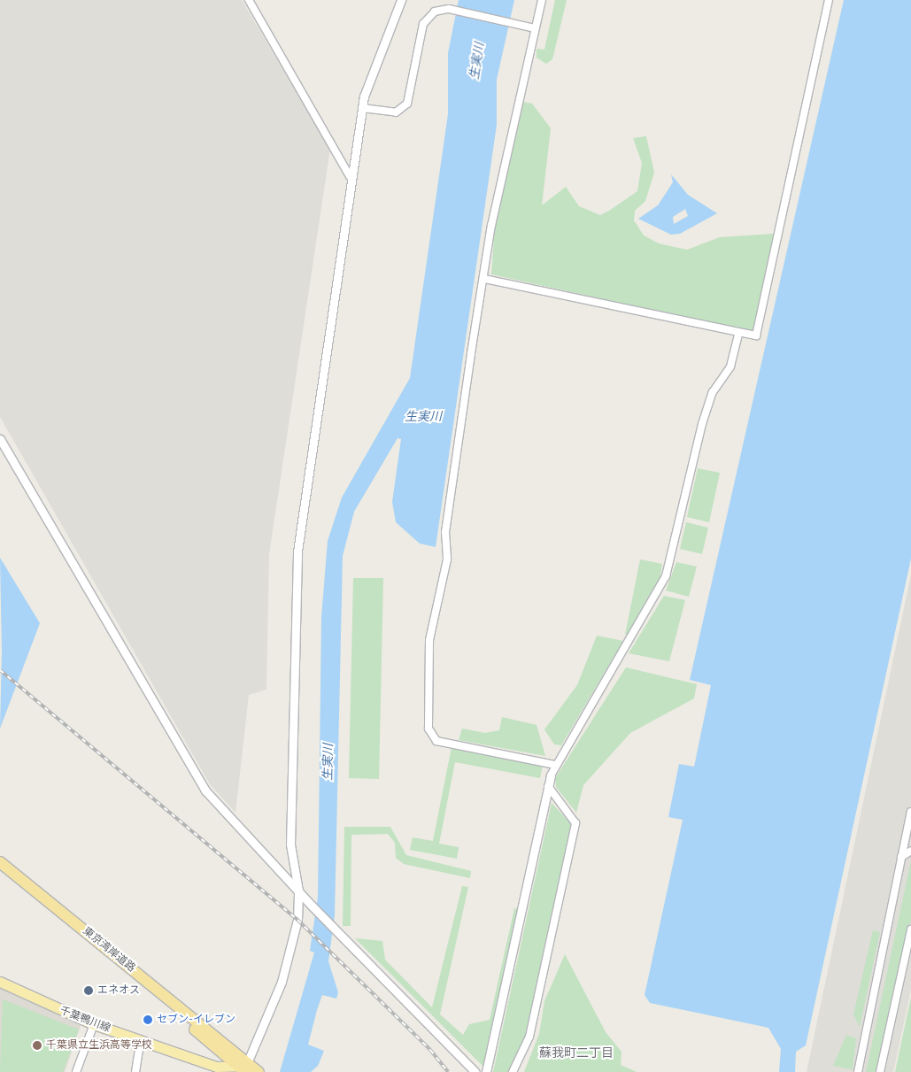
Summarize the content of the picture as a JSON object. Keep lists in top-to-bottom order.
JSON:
{
  "streets": {
    "highway": ["東京湾岸道路"],
    "main road": ["千葉鴨川線"]
  },
  "crossings": [
    ["東京湾岸道路", "千葉鴨川線"]
  ],
  "districts": ["蘇我町二丁目"],
  "water": ["生実川"],
  "places": ["エネオス", "セブン-イレブン", "千葉県立生浜高等学校"]
}
